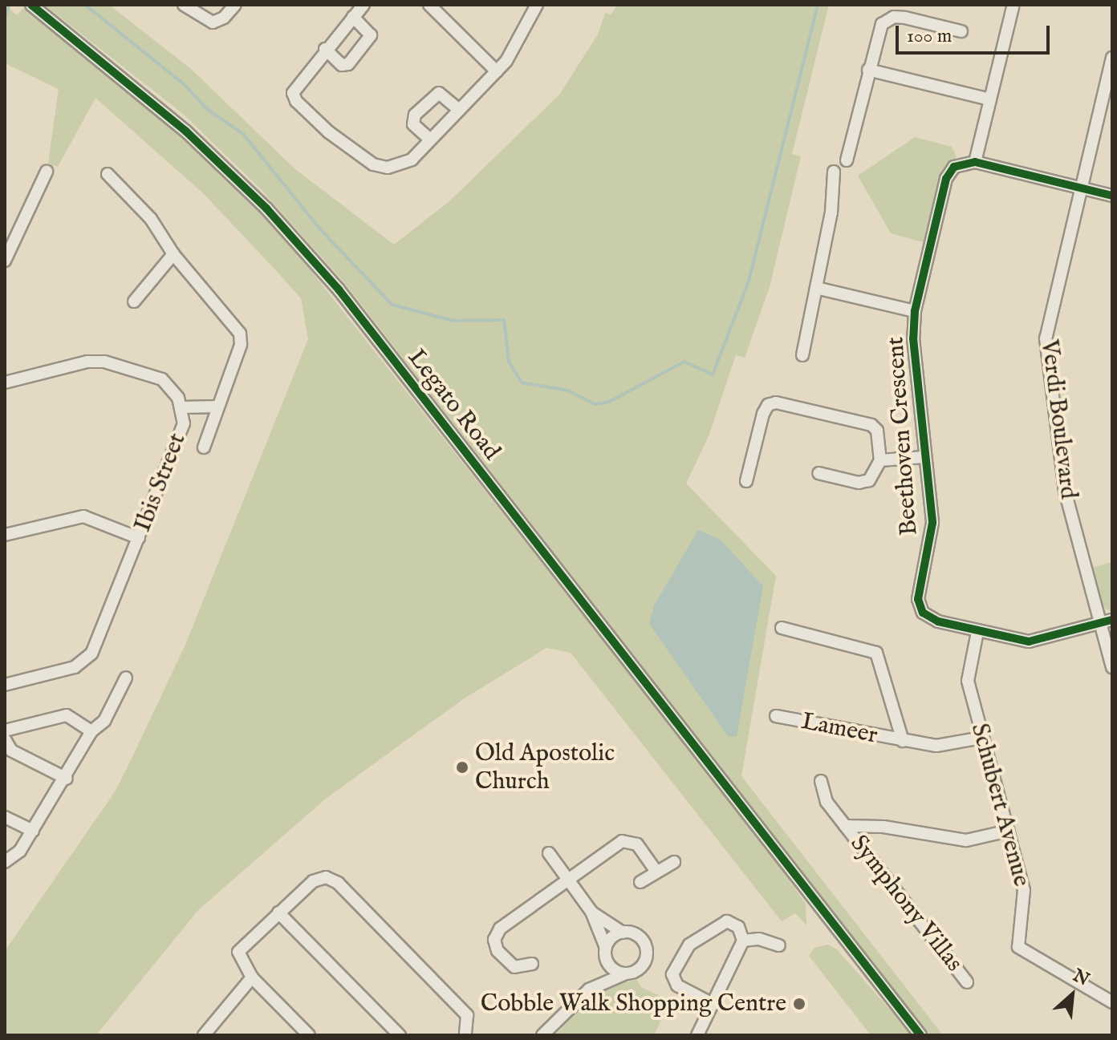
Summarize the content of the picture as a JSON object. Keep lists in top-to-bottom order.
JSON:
{
  "streets": {
    "street": [
      "Legato Road",
      "Verdi Boulevard",
      "Beethoven Crescent",
      "Ibis Street",
      "Lameer",
      "Schubert Avenue",
      "Symphony Villas"
    ]
  },
  "crossings": [
    ["Verdi Boulevard", "Beethoven Crescent"],
    ["Beethoven Crescent", "Schubert Avenue"],
    ["Lameer", "Schubert Avenue"],
    ["Schubert Avenue", "Symphony Villas"]
  ],
  "places": ["Old Apostolic Church", "Cobble Walk Shopping Centre"],
  "scale_bar": "100 m",
  "north": "top right"
}
